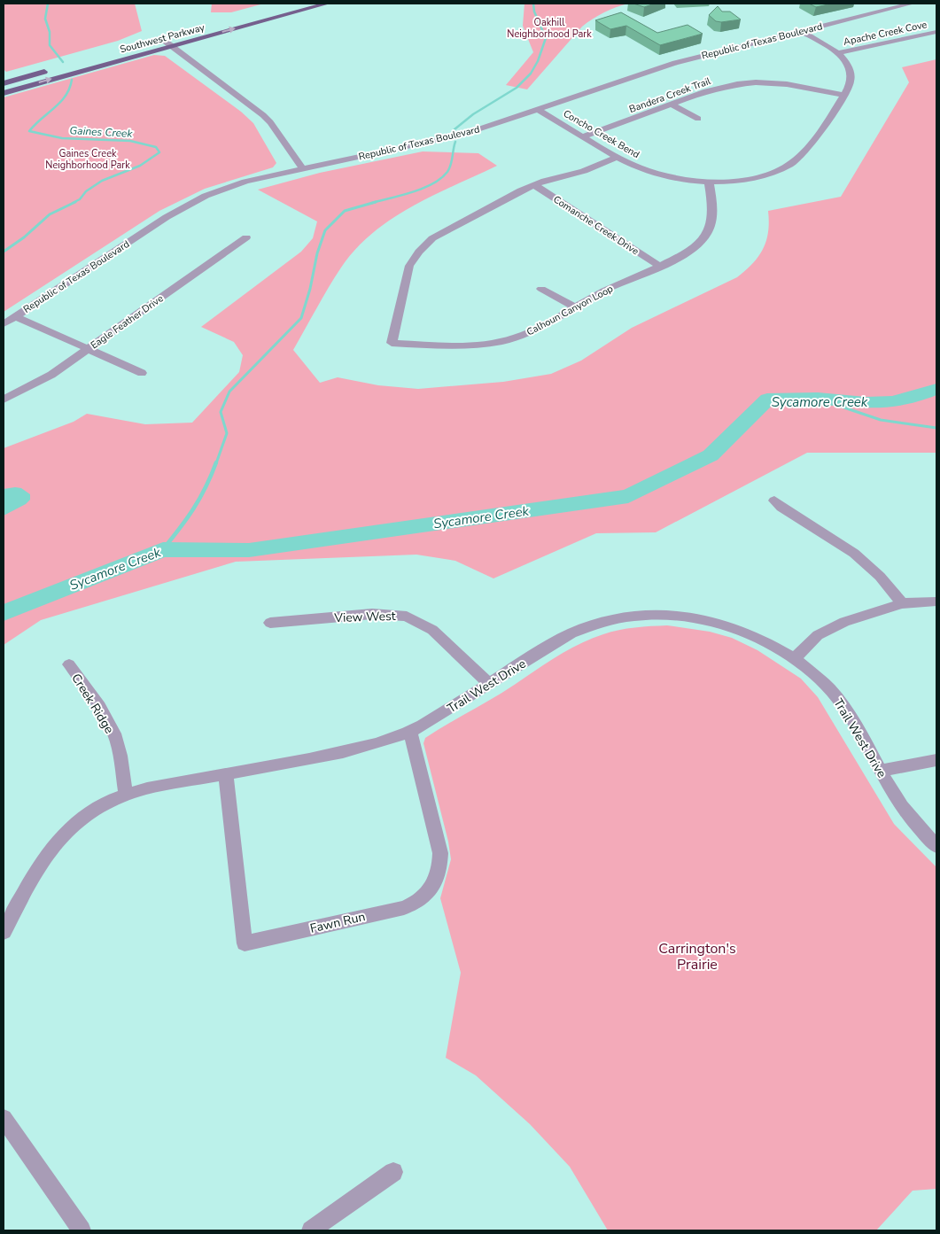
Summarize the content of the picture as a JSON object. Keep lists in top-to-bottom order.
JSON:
{
  "streets": {
    "main road": ["Southwest Parkway"],
    "street": [
      "Apache Creek Cove",
      "Republic of Texas Boulevard",
      "Bandera Creek Trail",
      "Concho Creek Bend",
      "Comanche Creek Drive",
      "Calhoun Canyon Loop",
      "Eagle Feather Drive",
      "View West",
      "Trail West Drive",
      "Creek Ridge",
      "Fawn Run"
    ]
  },
  "crossings": [
    ["Apache Creek Cove", "Concho Creek Bend"],
    ["Republic of Texas Boulevard", "Concho Creek Bend"],
    ["Bandera Creek Trail", "Concho Creek Bend"],
    ["Concho Creek Bend", "Calhoun Canyon Loop"],
    ["Comanche Creek Drive", "Calhoun Canyon Loop"],
    ["View West", "Trail West Drive"],
    ["Trail West Drive", "Creek Ridge"],
    ["Trail West Drive", "Fawn Run"]
  ],
  "one_way": ["Southwest Parkway"],
  "water": ["Gaines Creek", "Sycamore Creek"],
  "parks": ["Oakhill Neighborhood Park", "Gaines Creek Neighborhood Park", "Carrington's Prairie"]
}
